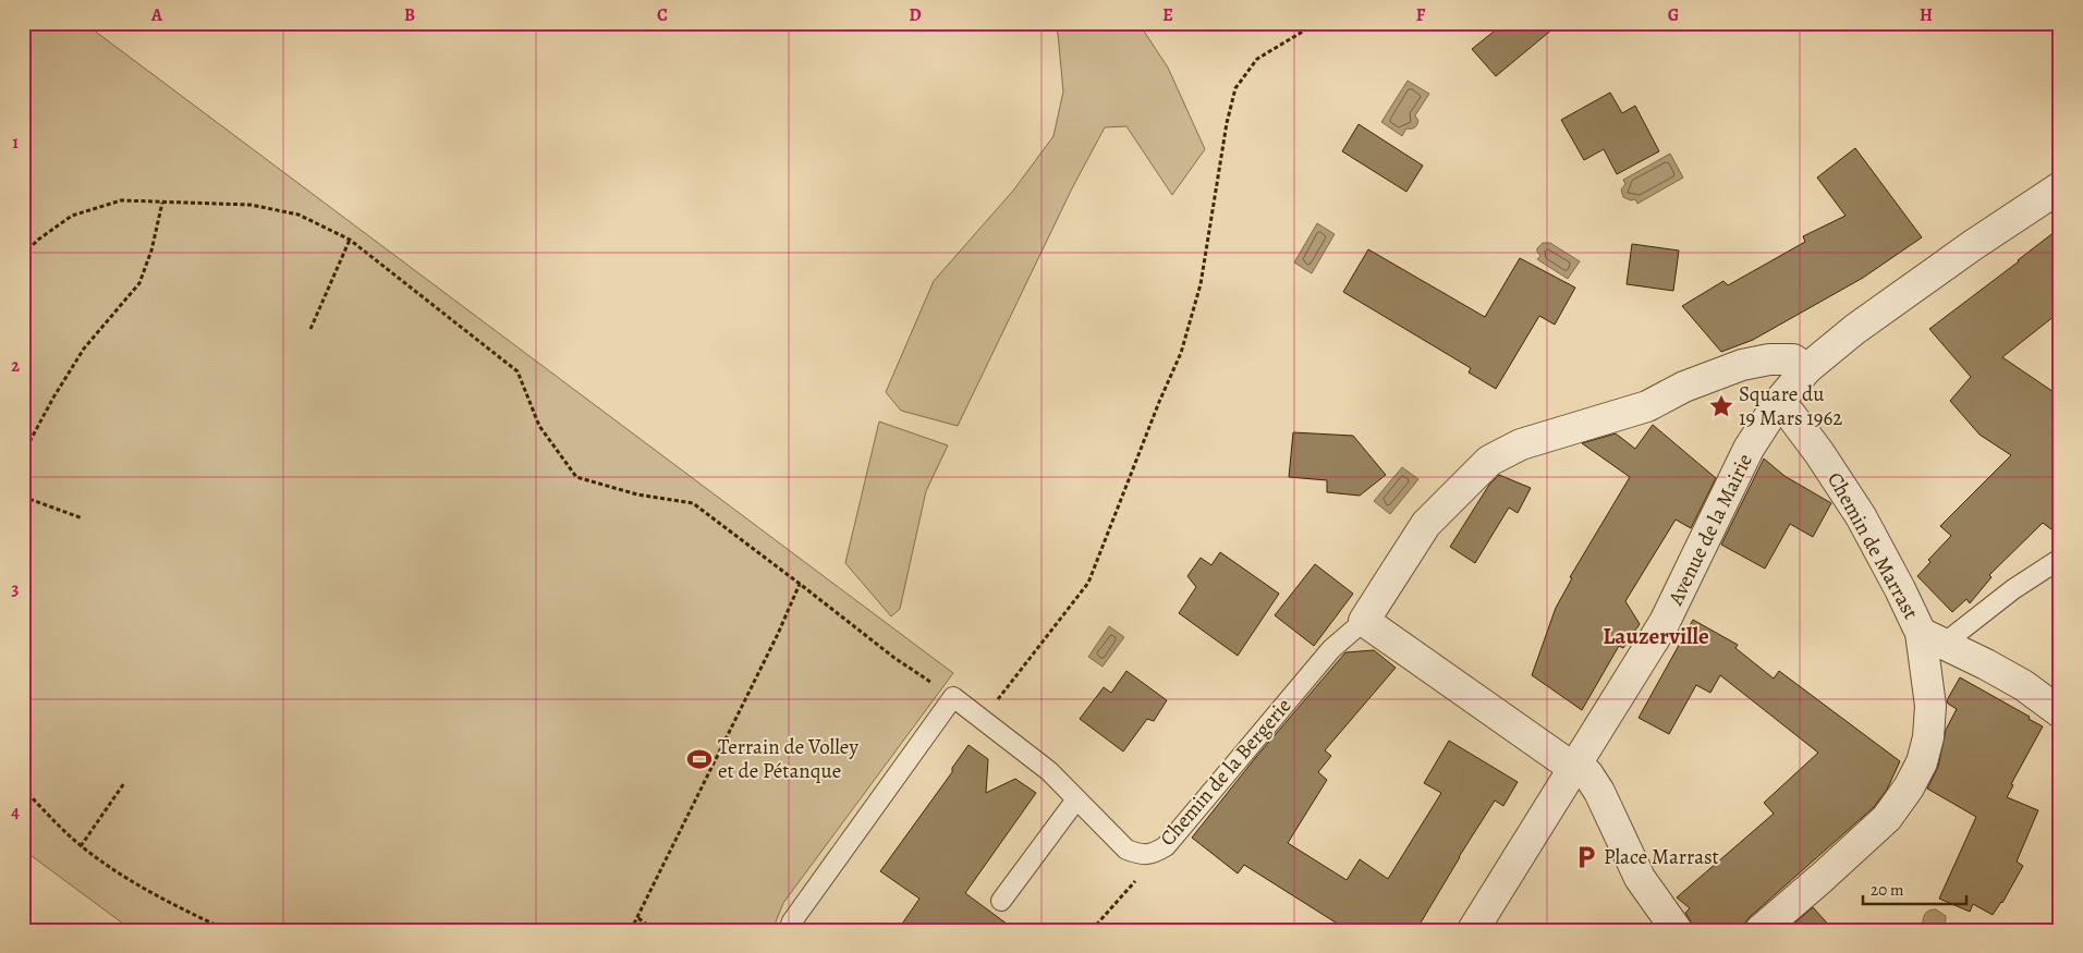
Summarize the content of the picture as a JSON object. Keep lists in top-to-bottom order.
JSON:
{
  "streets": {
    "street": ["Avenue de la Mairie", "Chemin de Marrast", "Chemin de la Bergerie"]
  },
  "crossings": [
    ["Avenue de la Mairie", "Chemin de Marrast"],
    ["Avenue de la Mairie", "Chemin de la Bergerie"]
  ],
  "districts": ["Lauzerville"],
  "places": {
    "place": ["Square du 19 Mars 1962"],
    "sports": ["Terrain de Volley et de Pétanque"],
    "parking": ["Place Marrast"]
  },
  "scale_bar": "20 m",
  "grid": {
    "columns": [
      "A",
      "B",
      "C",
      "D",
      "E",
      "F",
      "G",
      "H"
    ],
    "rows": [
      "1",
      "2",
      "3",
      "4"
    ]
  }
}
